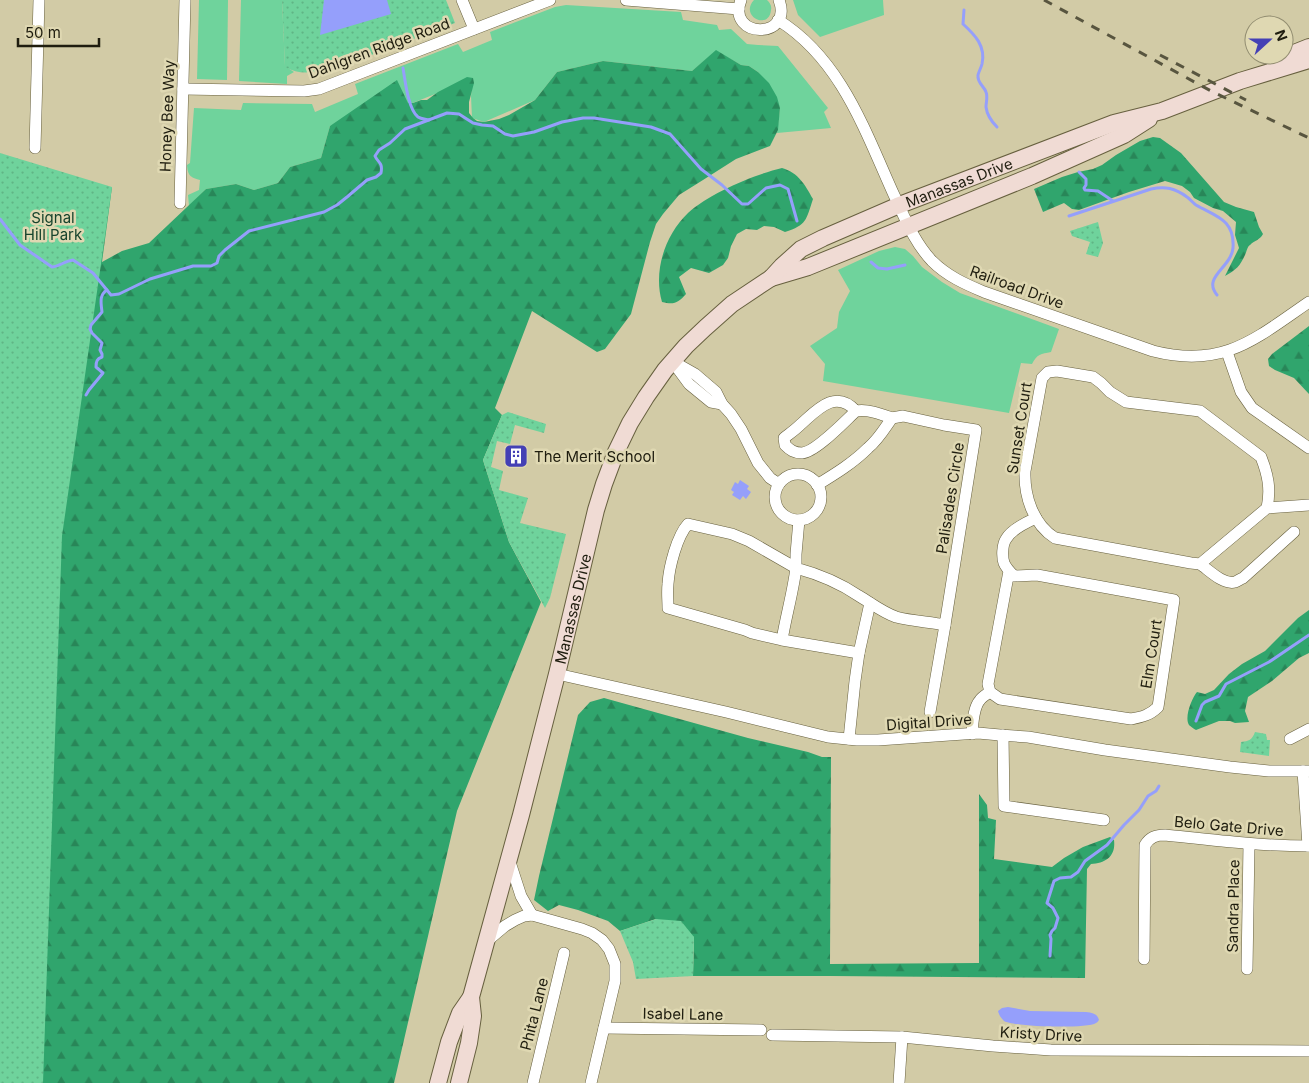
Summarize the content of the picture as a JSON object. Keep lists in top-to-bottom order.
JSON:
{
  "streets": {
    "main road": ["Manassas Drive"],
    "street": [
      "Dahlgren Ridge Road",
      "Honey Bee Way",
      "Railroad Drive",
      "Sunset Court",
      "Palisades Circle",
      "Elm Court",
      "Digital Drive",
      "Belo Gate Drive",
      "Sandra Place",
      "Phita Lane",
      "Isabel Lane",
      "Kristy Drive"
    ]
  },
  "crossings": [
    ["Dahlgren Ridge Road", "Honey Bee Way"],
    ["Manassas Drive", "Railroad Drive"],
    ["Manassas Drive", "Digital Drive"],
    ["Digital Drive", "Belo Gate Drive"],
    ["Belo Gate Drive", "Sandra Place"]
  ],
  "parks": ["Signal Hill Park"],
  "places": {
    "building": ["The Merit School"]
  },
  "scale_bar": "50 m",
  "north": "right"
}
